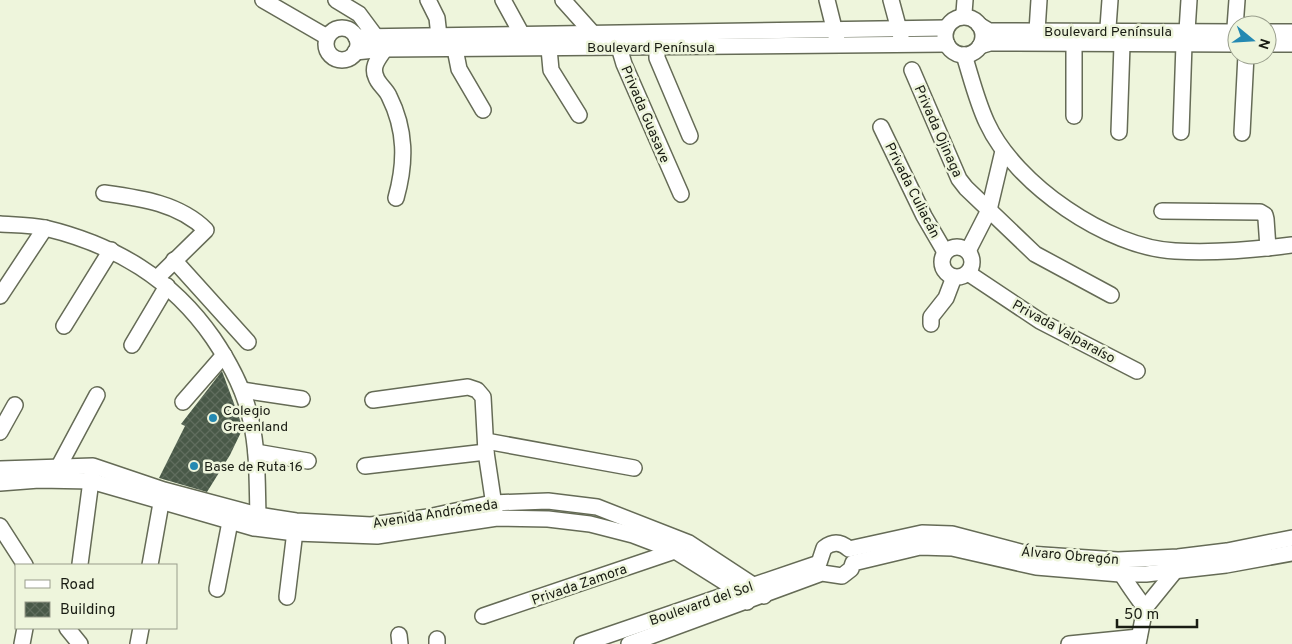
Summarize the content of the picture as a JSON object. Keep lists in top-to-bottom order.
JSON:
{
  "streets": {
    "street": [
      "Boulevard Península",
      "Privada Guasave",
      "Privada Ojinaga",
      "Privada Culiacán",
      "Privada Valparaíso",
      "Avenida Andrómeda",
      "Álvaro Obregón",
      "Privada Zamora",
      "Boulevard del Sol"
    ]
  },
  "crossings": [
    ["Boulevard Península", "Privada Guasave"],
    ["Privada Culiacán", "Privada Valparaíso"],
    ["Avenida Andrómeda", "Privada Zamora"],
    ["Avenida Andrómeda", "Boulevard del Sol"],
    ["Álvaro Obregón", "Boulevard del Sol"]
  ],
  "places": ["Colegio Greenland", "Base de Ruta 16"],
  "legend": ["Road", "Building"],
  "scale_bar": "50 m",
  "north": "right"
}
